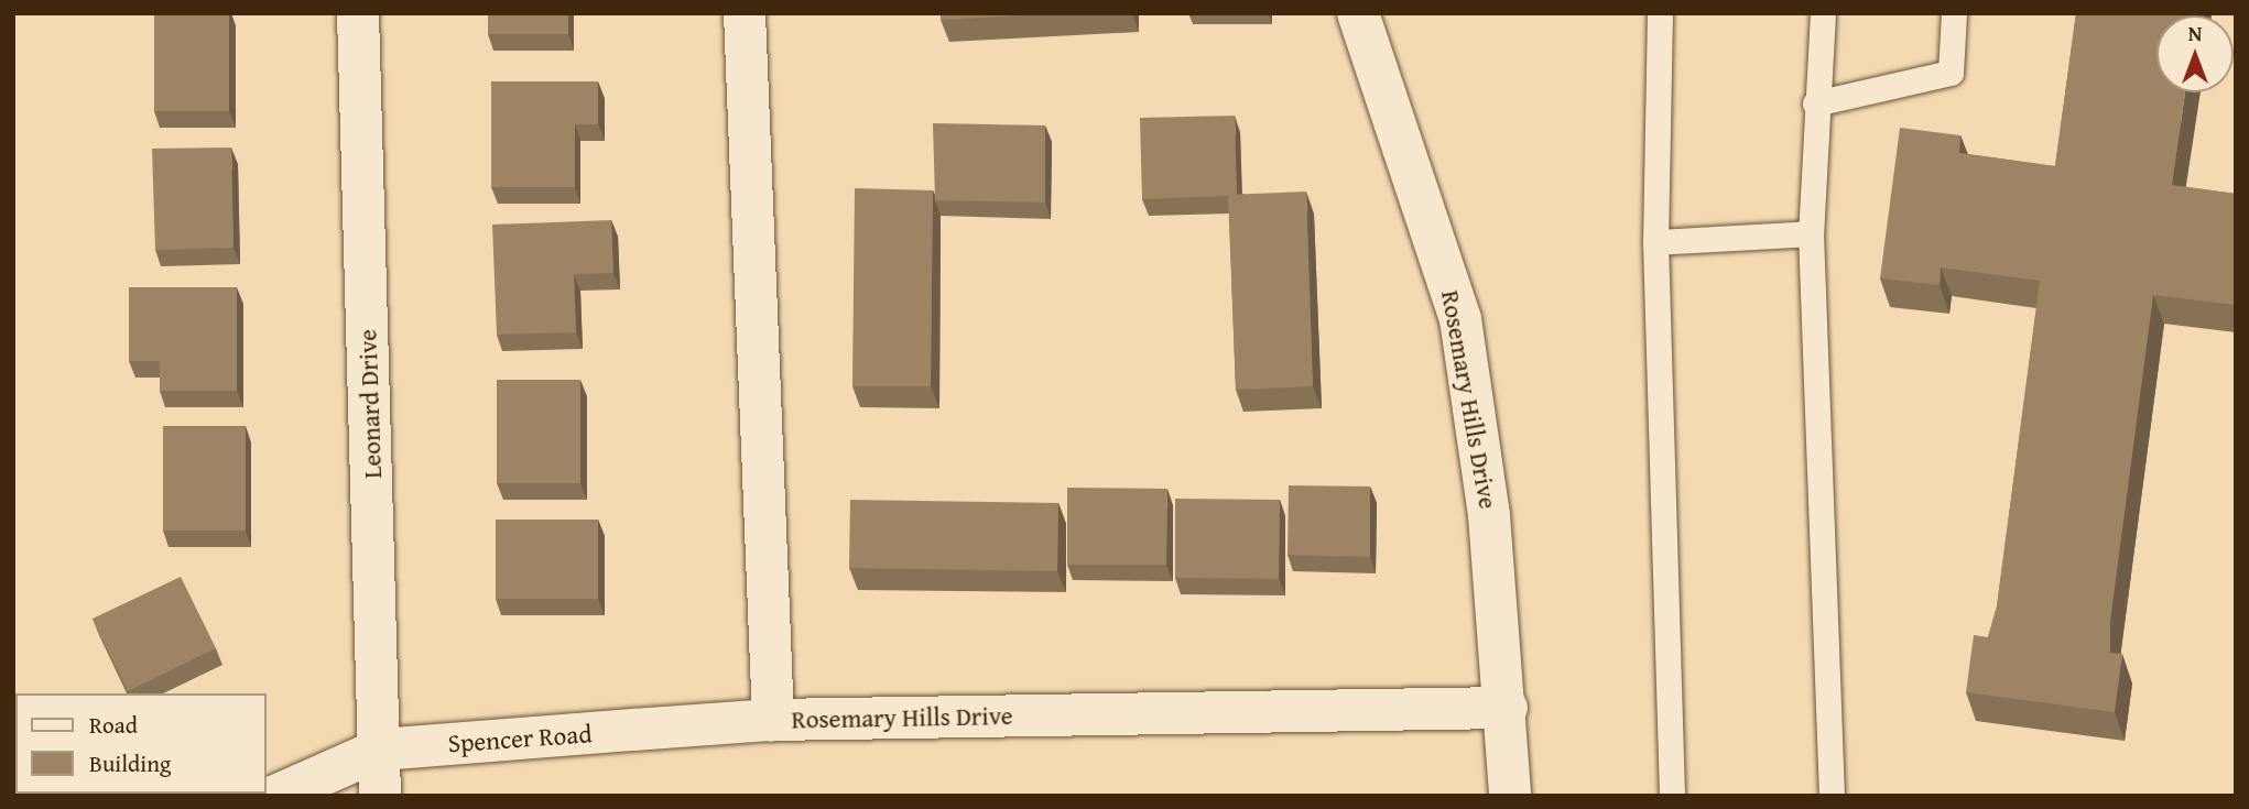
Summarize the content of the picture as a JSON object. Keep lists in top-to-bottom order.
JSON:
{
  "streets": {
    "street": ["Rosemary Hills Drive", "Leonard Drive", "Spencer Road"]
  },
  "crossings": [
    ["Rosemary Hills Drive", "Spencer Road"],
    ["Leonard Drive", "Spencer Road"]
  ],
  "legend": ["Road", "Building"],
  "north": "top"
}
